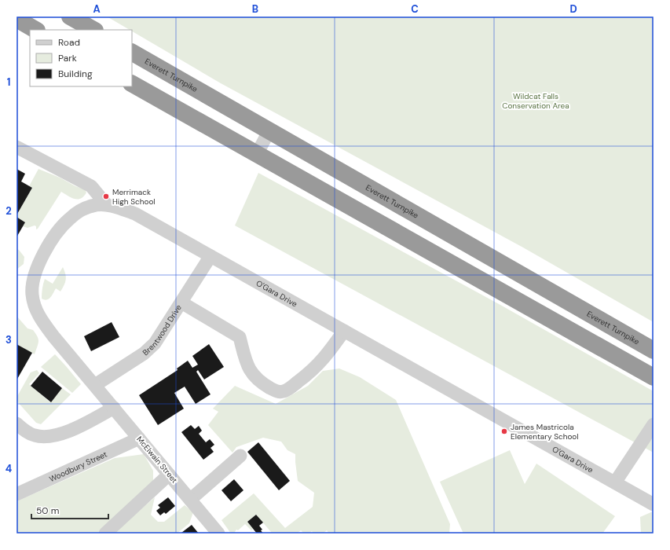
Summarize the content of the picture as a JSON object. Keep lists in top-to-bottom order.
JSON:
{
  "streets": {
    "highway": ["Everett Turnpike"],
    "street": [
      "O'Gara Drive",
      "Brentwood Drive",
      "McElwain Street",
      "Woodbury Street"
    ]
  },
  "crossings": [
    ["O'Gara Drive", "Brentwood Drive"],
    ["O'Gara Drive", "McElwain Street"],
    ["Brentwood Drive", "McElwain Street"],
    ["McElwain Street", "Woodbury Street"]
  ],
  "parks": ["Wildcat Falls Conservation Area"],
  "places": ["Merrimack High School", "James Mastricola Elementary School"],
  "legend": ["Road", "Park", "Building"],
  "scale_bar": "50 m",
  "grid": {
    "columns": [
      "A",
      "B",
      "C",
      "D"
    ],
    "rows": [
      "1",
      "2",
      "3",
      "4"
    ]
  }
}
